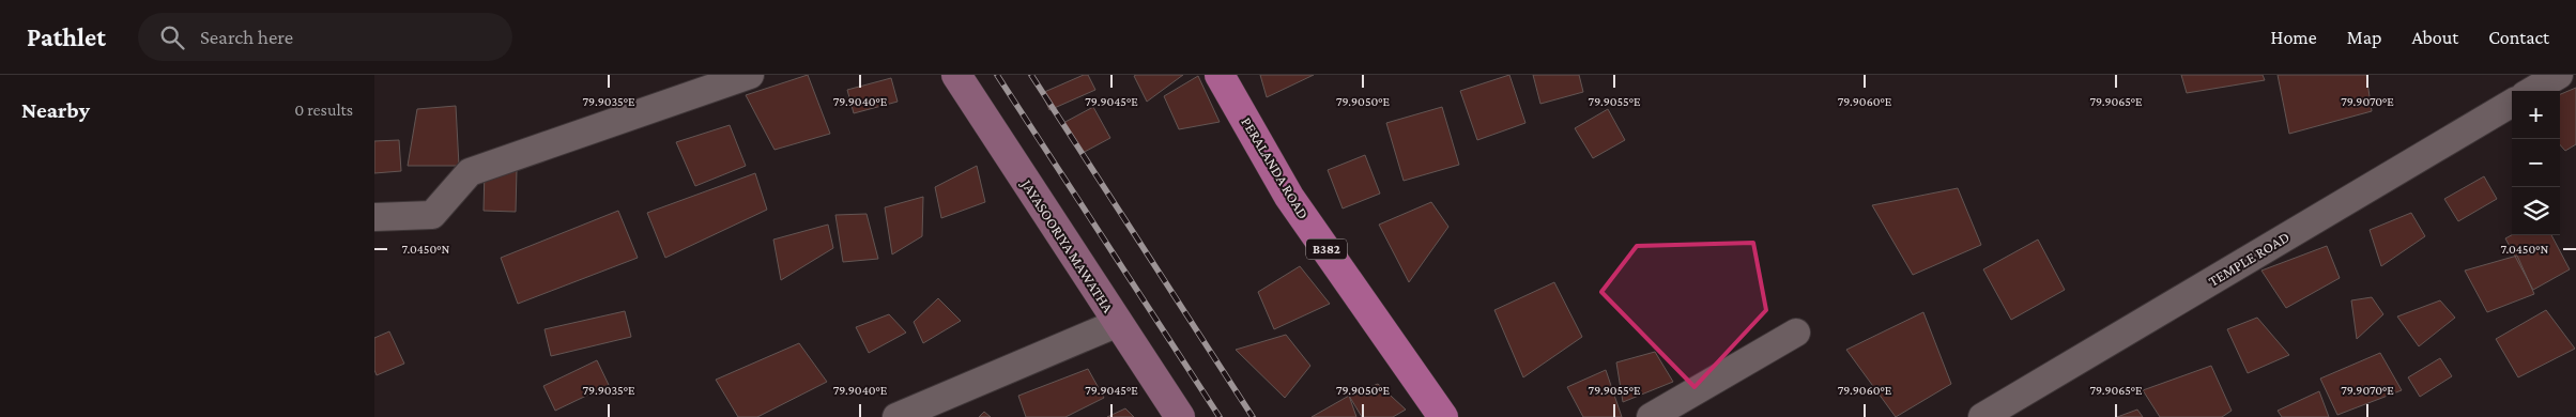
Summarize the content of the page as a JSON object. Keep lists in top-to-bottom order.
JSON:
{
  "streets": {
    "main road": ["PERALANDA ROAD", "B382"],
    "street": ["JAYASOORIYA MAWATHA", "TEMPLE ROAD"]
  },
  "page": {
    "header": "Pathlet",
    "search": "Search here",
    "nav": [
      "Home",
      "Map",
      "About",
      "Contact"
    ],
    "heading": ["Nearby", "0 results"],
    "map_buttons": ["+", "−"]
  },
  "coordinates": [
    "79.9035°E",
    "79.9040°E",
    "79.9045°E",
    "79.9050°E",
    "79.9055°E",
    "79.9060°E",
    "79.9065°E",
    "79.9070°E",
    "7.0450°N"
  ]
}
